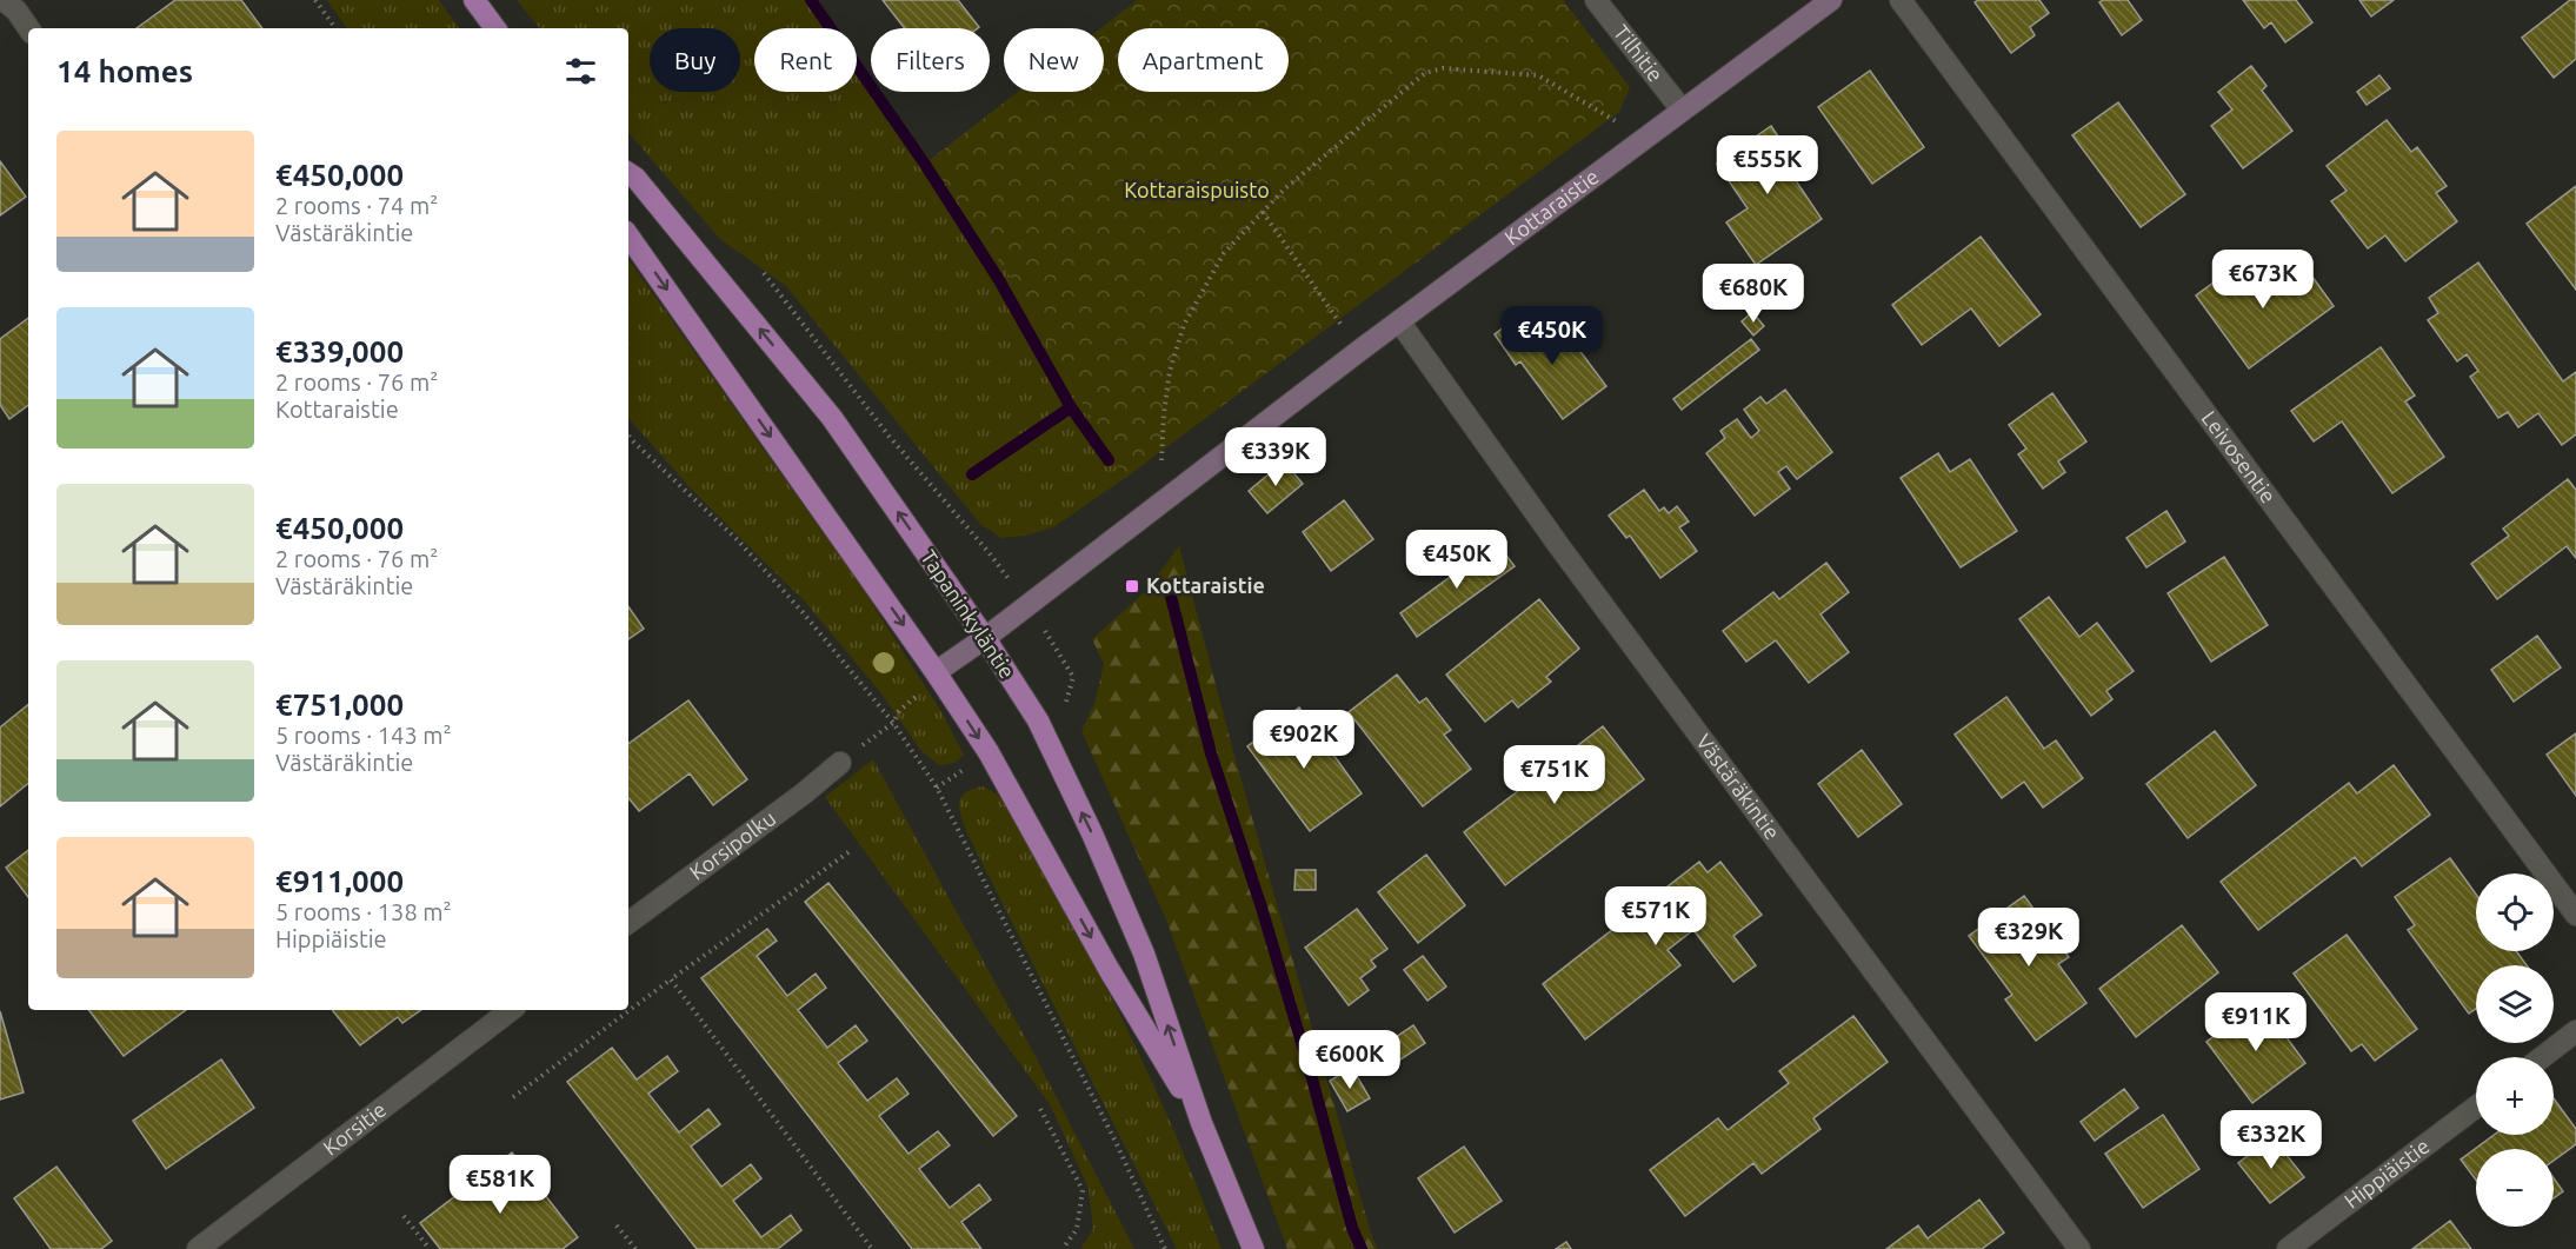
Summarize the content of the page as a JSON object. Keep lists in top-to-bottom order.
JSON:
{
  "streets": {
    "main road": ["Tapaninkyläntie"],
    "street": [
      "Tilhitie",
      "Kottaraistie",
      "Leivosentie",
      "Västäräkintie",
      "Korsipolku",
      "Korsitie",
      "Hippiäistie"
    ]
  },
  "crossings": [
    ["Tilhitie", "Kottaraistie"],
    ["Kottaraistie", "Tapaninkyläntie"],
    ["Kottaraistie", "Västäräkintie"]
  ],
  "parks": ["Kottaraispuisto"],
  "places": {
    "transit": ["Kottaraistie"]
  },
  "page": {
    "chip": [
      "Buy",
      "Rent",
      "Filters",
      "New",
      "Apartment"
    ],
    "heading": "14 homes",
    "list": [
      {
        "name": "€450,000",
        "note": "2 rooms · 74 m² · Västäräkintie"
      },
      {
        "name": "€339,000",
        "note": "2 rooms · 76 m² · Kottaraistie"
      },
      {
        "name": "€450,000",
        "note": "2 rooms · 76 m² · Västäräkintie"
      },
      {
        "name": "€751,000",
        "note": "5 rooms · 143 m² · Västäräkintie"
      },
      {
        "name": "€911,000",
        "note": "5 rooms · 138 m² · Hippiäistie"
      }
    ],
    "price": [
      "€555K",
      "€673K",
      "€680K",
      "€450K",
      "€339K",
      "€450K",
      "€902K",
      "€751K",
      "€571K",
      "€329K",
      "€911K",
      "€600K",
      "€332K",
      "€581K"
    ],
    "map_buttons": ["+", "−"]
  }
}
